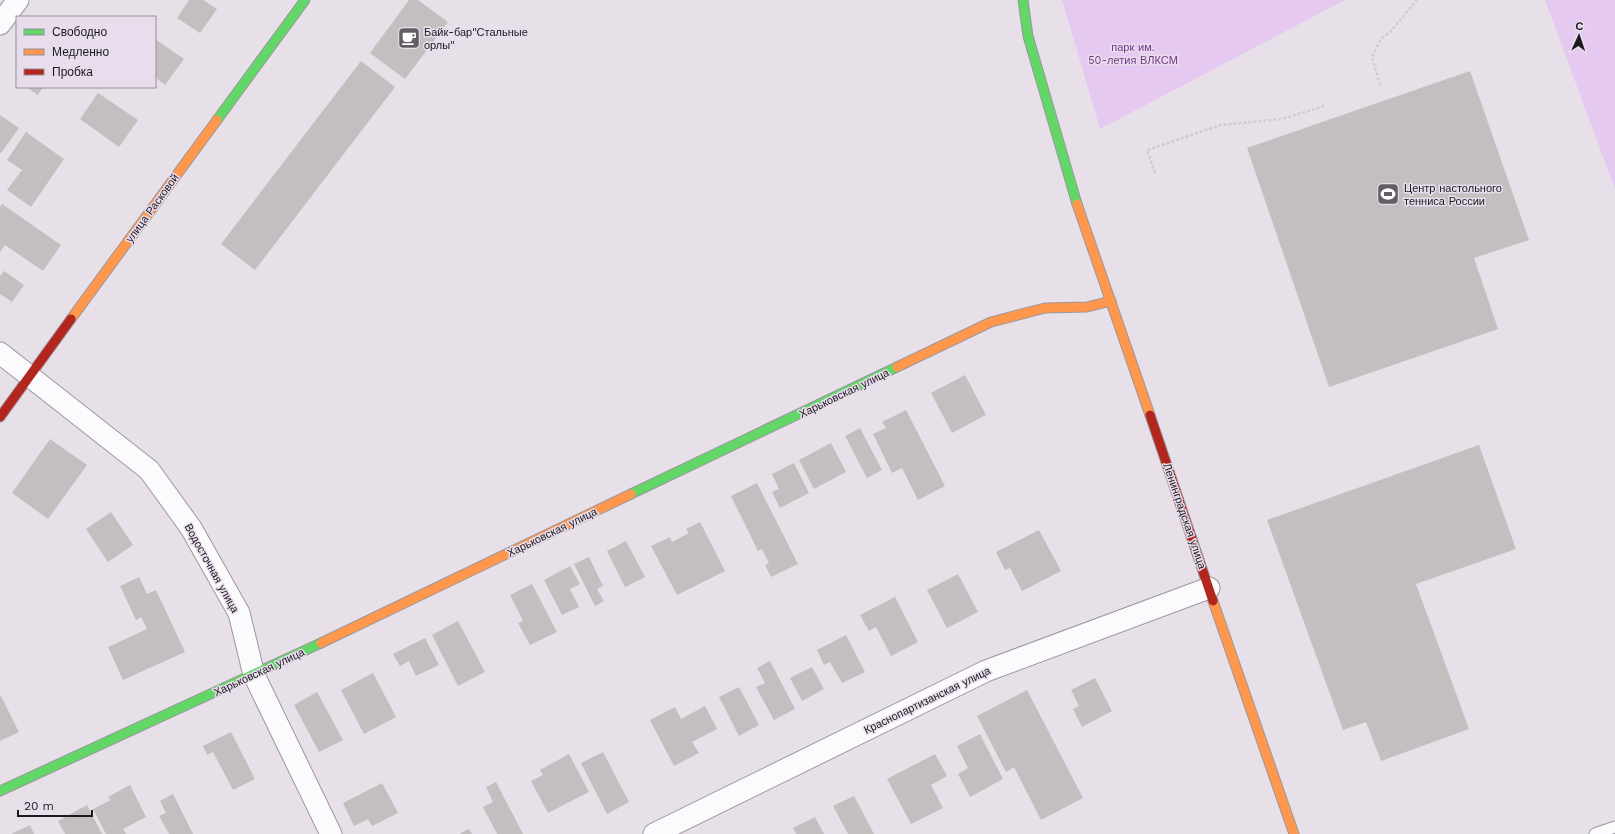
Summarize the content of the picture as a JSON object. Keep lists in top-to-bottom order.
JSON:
{
  "streets": {
    "street": [
      "улица Расковой",
      "Харьковская улица",
      "Ленинградская улица",
      "Водосточная улица",
      "Краснопартизанская улица"
    ]
  },
  "crossings": [
    ["улица Расковой", "Водосточная улица"],
    ["Харьковская улица", "Ленинградская улица"],
    ["Харьковская улица", "Водосточная улица"],
    ["Ленинградская улица", "Краснопартизанская улица"]
  ],
  "parks": ["парк им. 50-летия ВЛКСМ"],
  "places": {
    "cafe": ["Байк-бар\"Стальные орлы\""],
    "sports": ["Центр настольного тенниса России"]
  },
  "legend": ["Свободно", "Медленно", "Пробка"],
  "scale_bar": "20 m",
  "north": "top"
}
